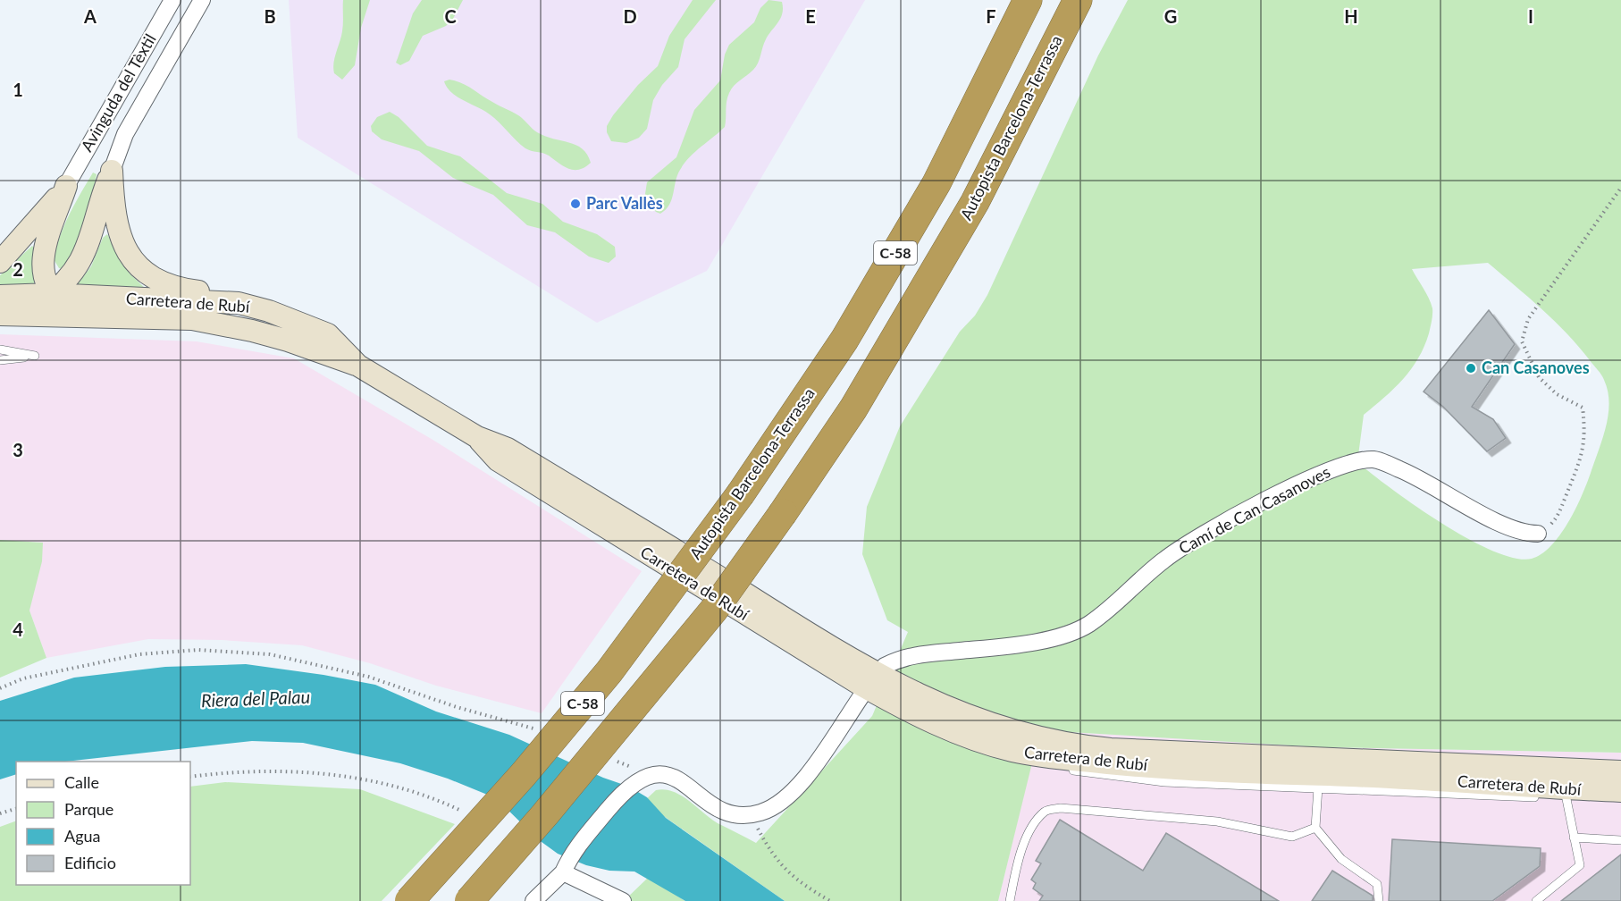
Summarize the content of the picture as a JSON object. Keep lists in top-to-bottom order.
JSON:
{
  "streets": {
    "highway": ["Autopista Barcelona-Terrassa", "C-58"],
    "main road": ["Carretera de Rubí"],
    "street": ["Avinguda del Tèxtil", "Camí de Can Casanoves"]
  },
  "crossings": [
    ["Carretera de Rubí", "Camí de Can Casanoves"]
  ],
  "water": ["Riera del Palau"],
  "places": ["Parc Vallès", "Can Casanoves"],
  "legend": [
    "Calle",
    "Parque",
    "Agua",
    "Edificio"
  ],
  "grid": {
    "columns": [
      "A",
      "B",
      "C",
      "D",
      "E",
      "F",
      "G",
      "H",
      "I"
    ],
    "rows": [
      "1",
      "2",
      "3",
      "4"
    ]
  }
}
